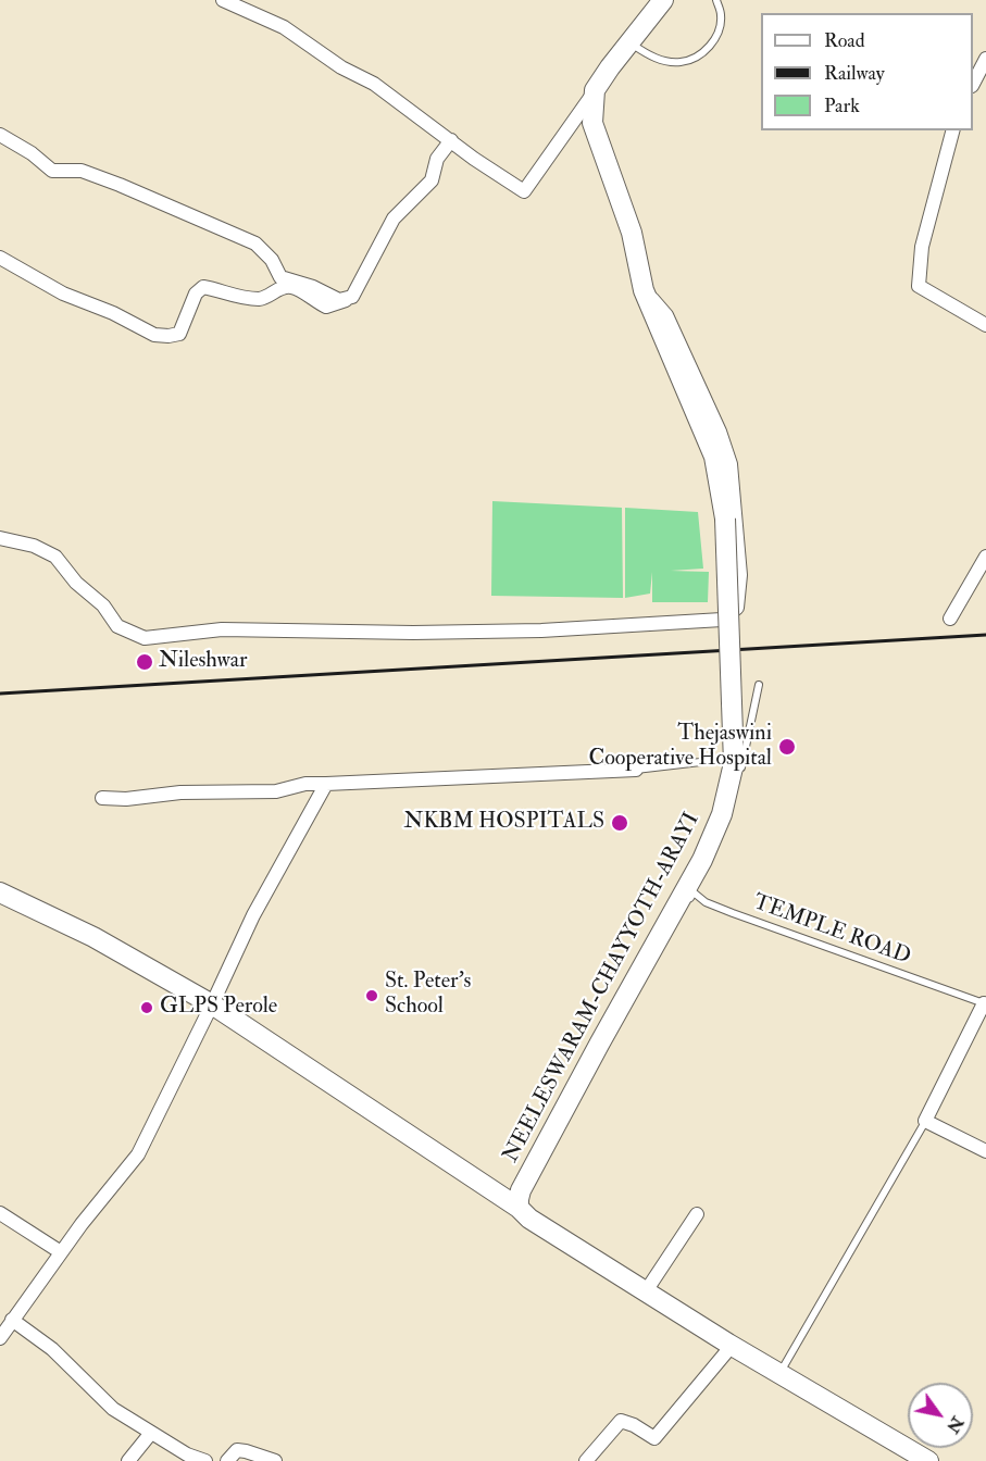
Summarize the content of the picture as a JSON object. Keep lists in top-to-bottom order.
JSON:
{
  "streets": {
    "main road": ["NEELESWARAM-CHAYYOTH-ARAYI"],
    "lane": ["TEMPLE ROAD"]
  },
  "crossings": [
    ["TEMPLE ROAD", "NEELESWARAM-CHAYYOTH-ARAYI"]
  ],
  "places": [
    "Nileshwar",
    "Thejaswini Cooperative Hospital",
    "NKBM HOSPITALS",
    "St. Peter's School",
    "GLPS Perole"
  ],
  "legend": ["Road", "Railway", "Park"],
  "north": "bottom right"
}
